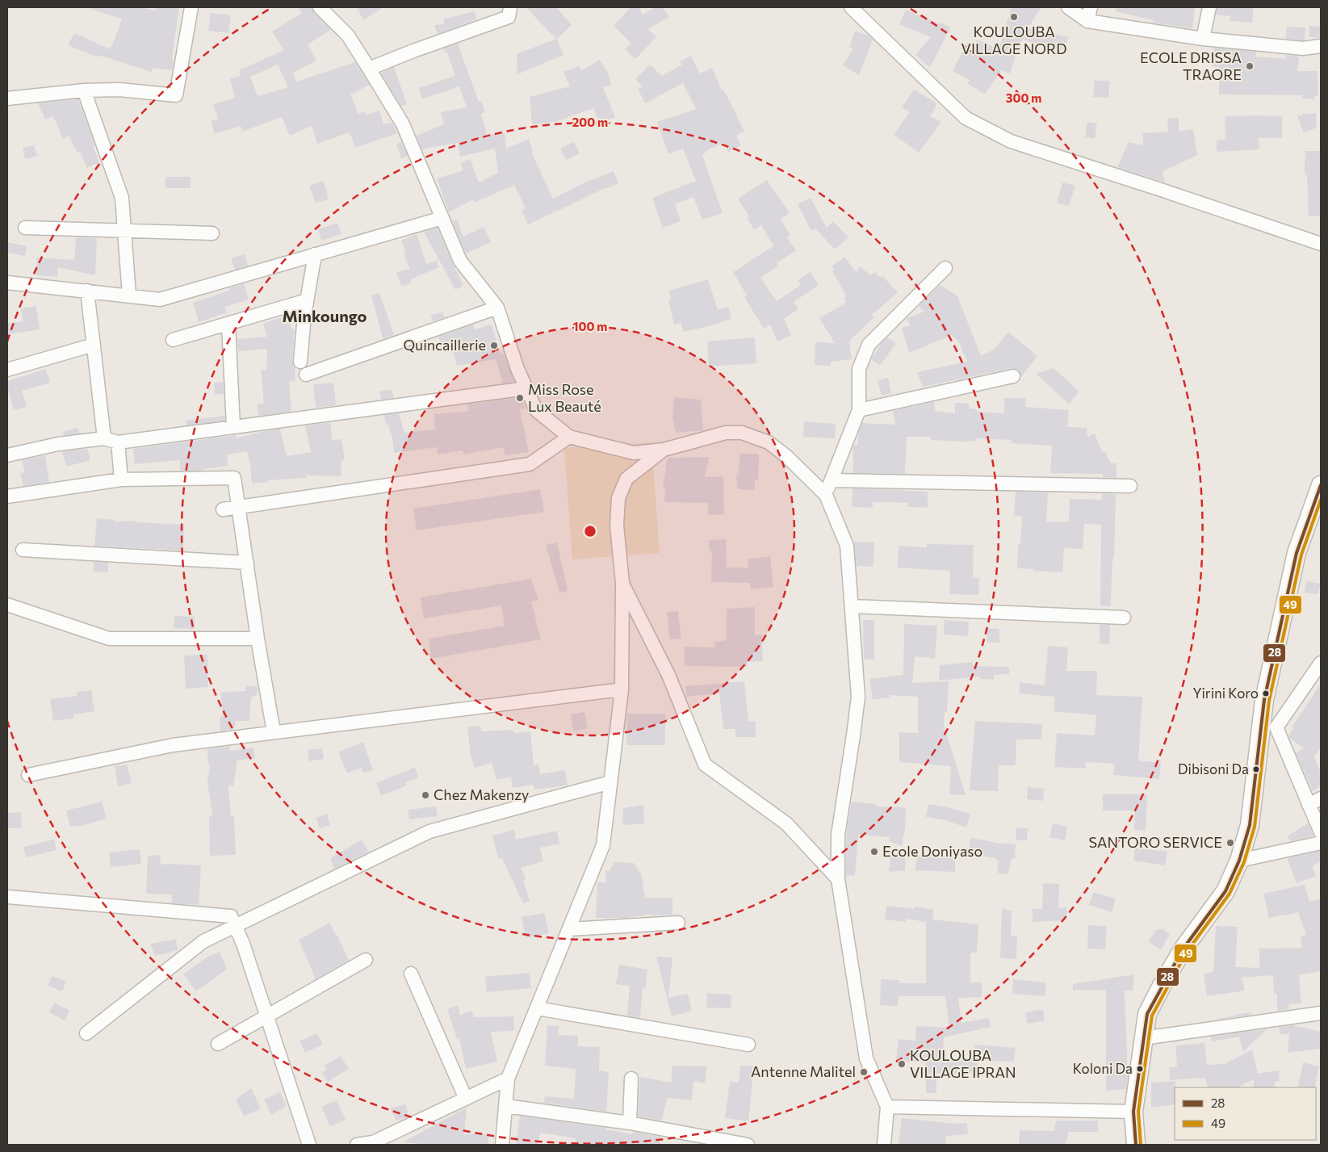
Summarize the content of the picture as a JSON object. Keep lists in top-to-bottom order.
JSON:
{
  "districts": ["Minkoungo"],
  "places": [
    "KOULOUBA VILLAGE NORD",
    "ECOLE DRISSA TRAORE",
    "Quincaillerie",
    "Miss Rose Lux Beauté",
    "Yirini Koro",
    "Dibisoni Da",
    "Chez Makenzy",
    "SANTORO SERVICE",
    "Ecole Doniyaso",
    "KOULOUBA VILLAGE IPRAN",
    "Koloni Da",
    "Antenne Malitel"
  ],
  "lines": ["transit line 28", "transit line 49"],
  "legend": ["28", "49"],
  "rings": ["300 m", "200 m", "100 m"]
}
